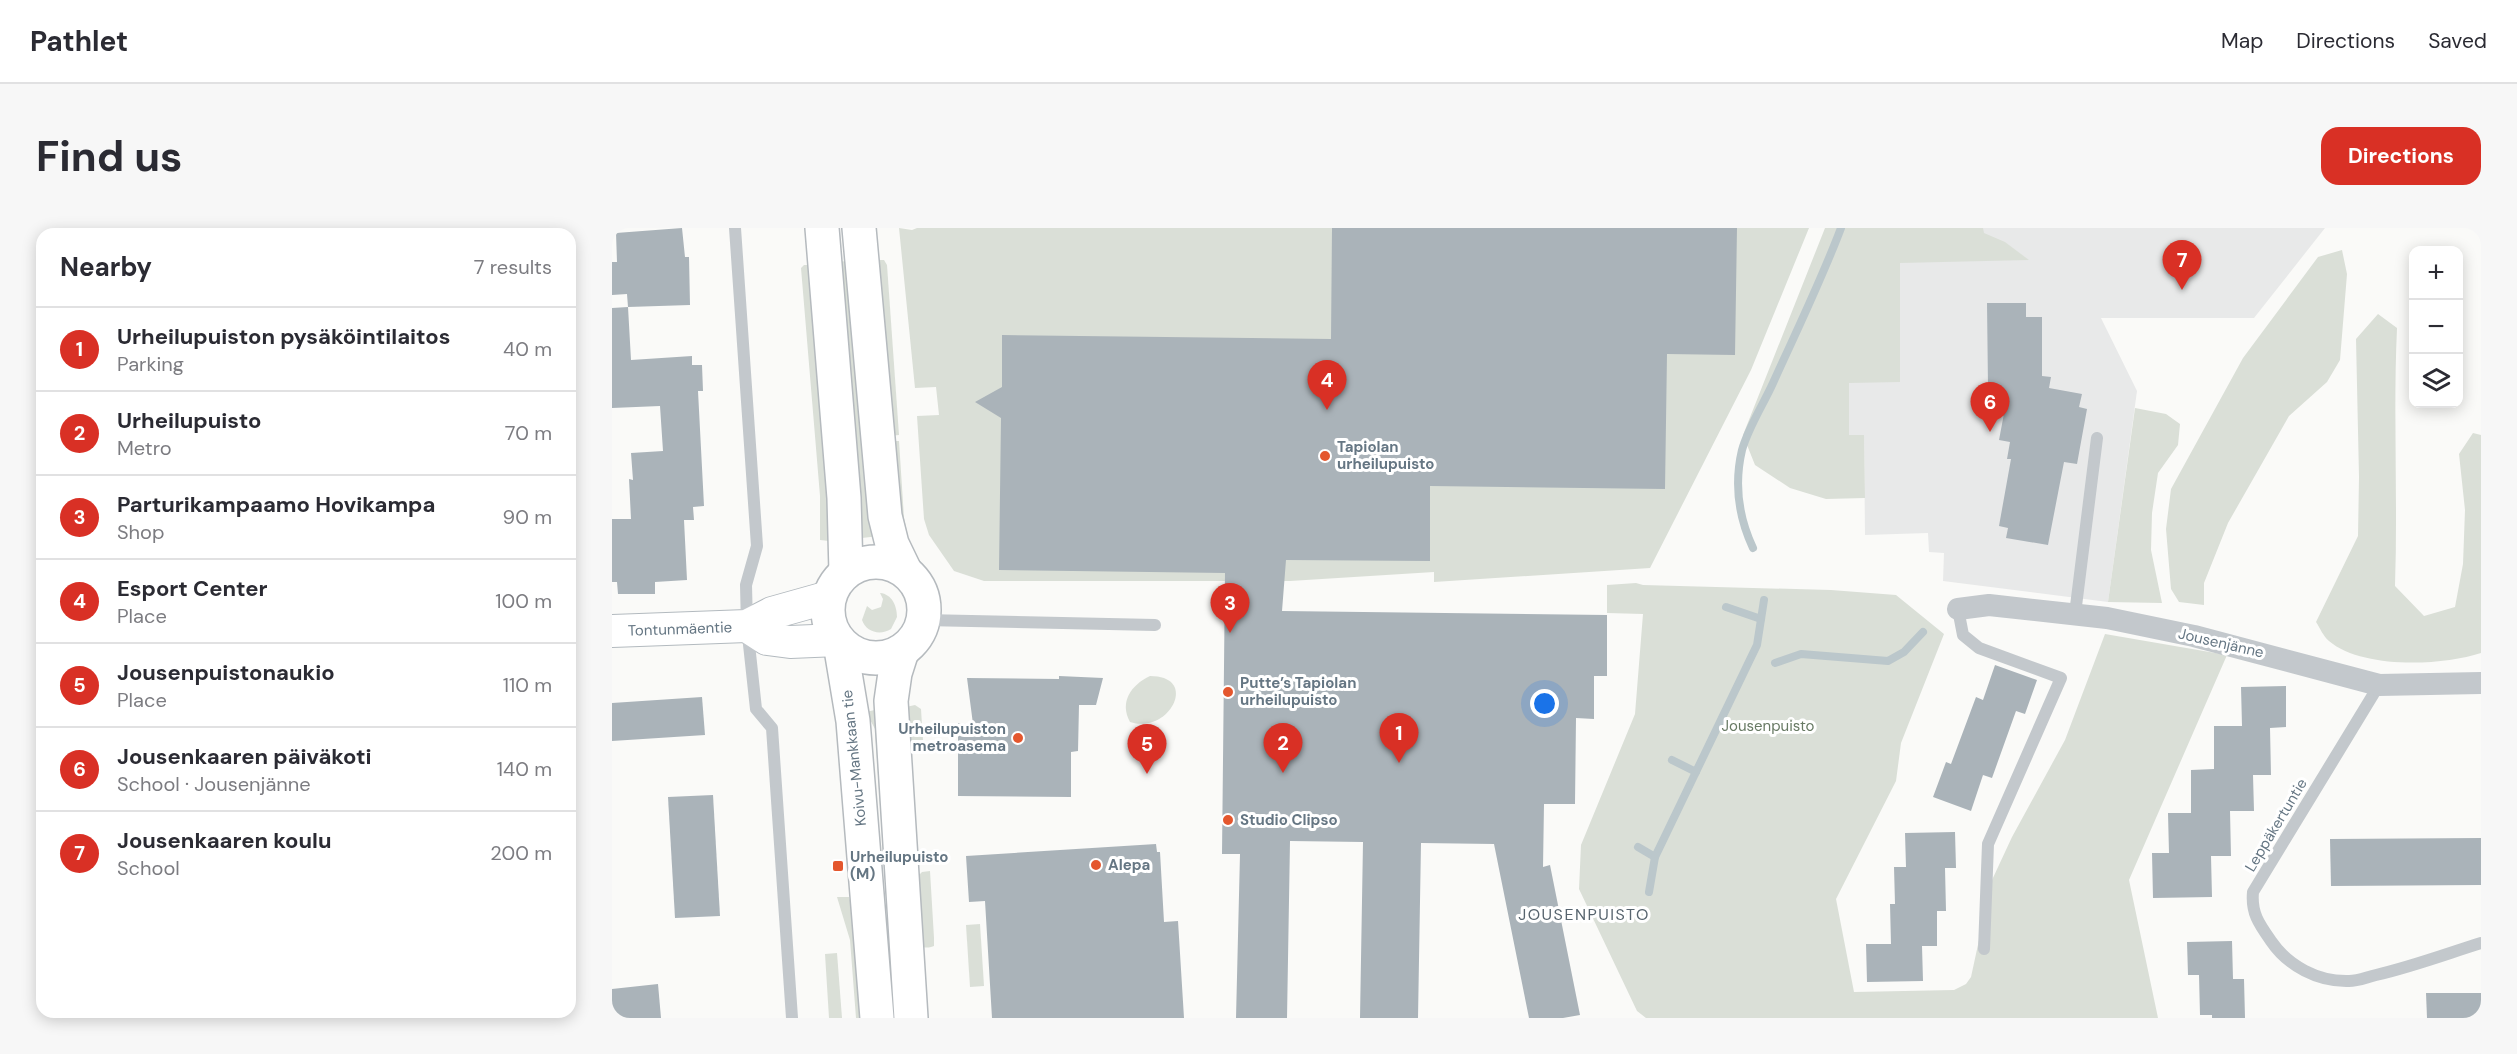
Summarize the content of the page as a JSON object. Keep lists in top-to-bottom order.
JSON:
{
  "streets": {
    "main road": ["Koivu-Mankkaan tie"],
    "street": ["Tontunmäentie", "Jousenjänne"],
    "lane": ["Leppäkertuntie"]
  },
  "crossings": [
    ["Tontunmäentie", "Koivu-Mankkaan tie"],
    ["Jousenjänne", "Leppäkertuntie"]
  ],
  "districts": ["JOUSENPUISTO"],
  "parks": ["Jousenpuisto"],
  "places": {
    "other": [
      "Tapiolan urheilupuisto",
      "Putte’s Tapiolan urheilupuisto",
      "Urheilupuiston metroasema",
      "Studio Clipso",
      "Alepa"
    ],
    "transit": ["Urheilupuisto (M)"]
  },
  "page": {
    "header": "Pathlet",
    "nav": ["Map", "Directions", "Saved"],
    "buttons": "Directions",
    "title": "Find us",
    "heading": ["Nearby", "7 results"],
    "pins": [
      "7",
      "4",
      "6",
      "3",
      "1",
      "2",
      "5"
    ],
    "map_buttons": ["+", "−"],
    "list": [
      {
        "mark": "1",
        "name": "Urheilupuiston pysäköintilaitos",
        "note": "Parking",
        "value": "40 m"
      },
      {
        "mark": "2",
        "name": "Urheilupuisto",
        "note": "Metro",
        "value": "70 m"
      },
      {
        "mark": "3",
        "name": "Parturikampaamo Hovikampa",
        "note": "Shop",
        "value": "90 m"
      },
      {
        "mark": "4",
        "name": "Esport Center",
        "note": "Place",
        "value": "100 m"
      },
      {
        "mark": "5",
        "name": "Jousenpuistonaukio",
        "note": "Place",
        "value": "110 m"
      },
      {
        "mark": "6",
        "name": "Jousenkaaren päiväkoti",
        "note": "School · Jousenjänne",
        "value": "140 m"
      },
      {
        "mark": "7",
        "name": "Jousenkaaren koulu",
        "note": "School",
        "value": "200 m"
      }
    ]
  }
}
